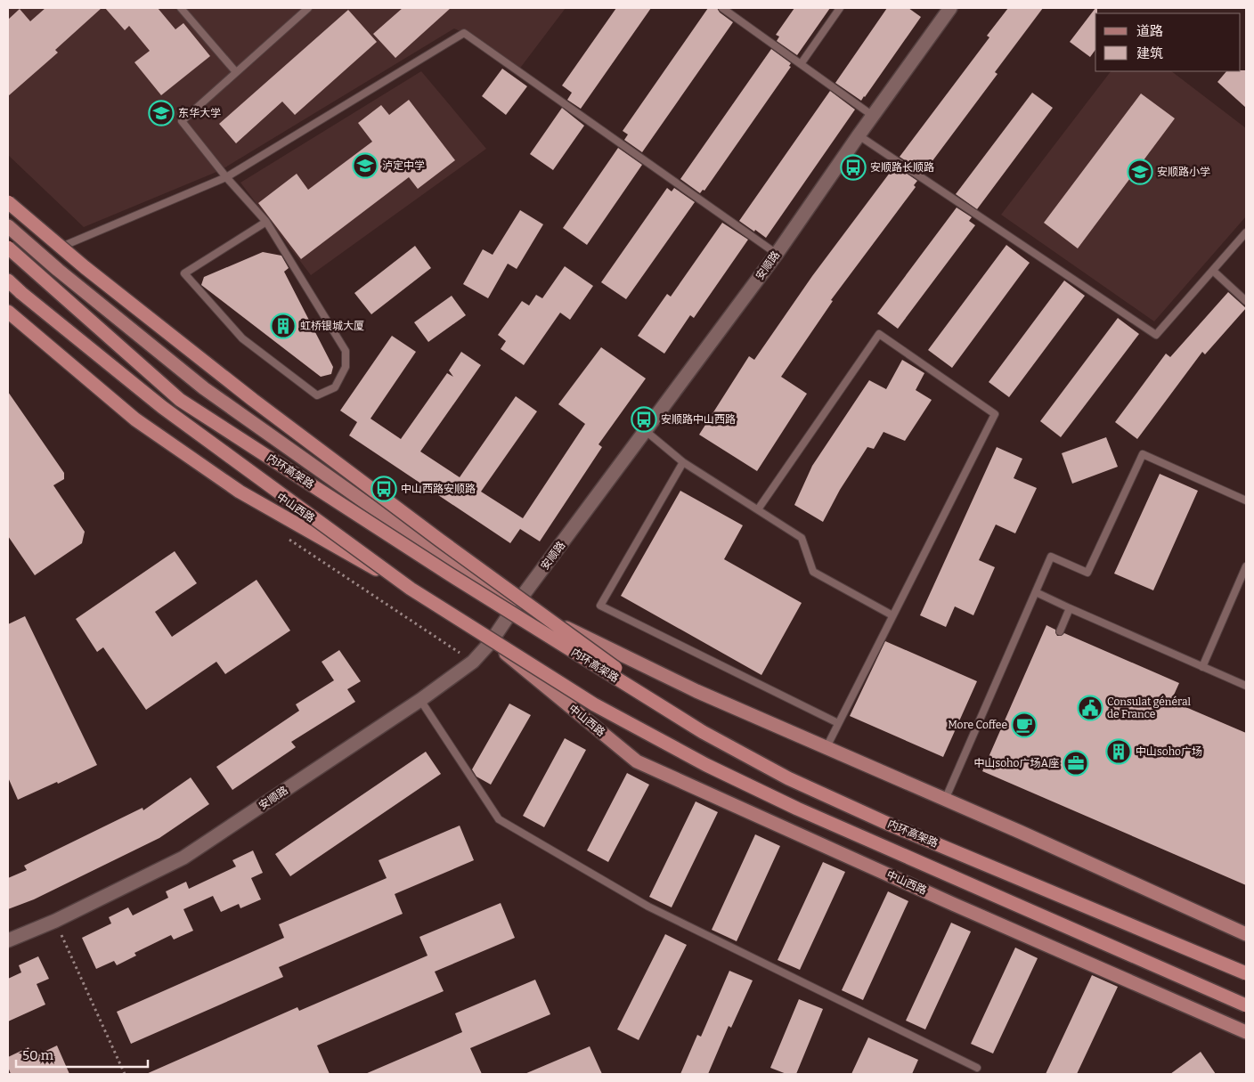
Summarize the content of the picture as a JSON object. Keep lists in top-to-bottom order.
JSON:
{
  "streets": {
    "highway": ["内环高架路"],
    "main road": ["中山西路"],
    "street": ["安顺路"]
  },
  "crossings": [
    ["安顺路", "中山西路"]
  ],
  "places": {
    "school or university": ["东华大学", "泸定中学", "安顺路小学"],
    "bus stop": ["安顺路长顺路", "安顺路中山西路", "中山西路安顺路"],
    "building": ["虹桥银城大厦", "中山soho广场"],
    "public building": ["Consulat général de France"],
    "cafe": ["More Coffee"],
    "office": ["中山soho广场A座"]
  },
  "legend": ["道路", "建筑"],
  "scale_bar": "50 m"
}
